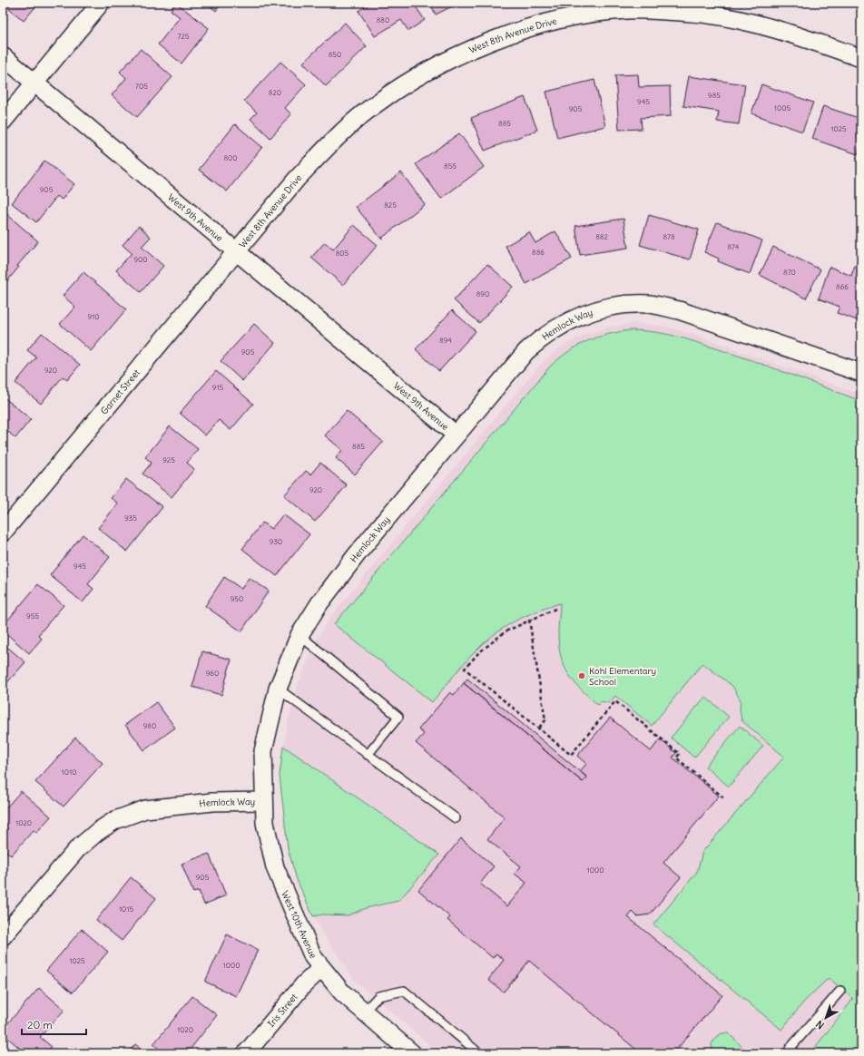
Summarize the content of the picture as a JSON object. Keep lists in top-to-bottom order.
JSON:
{
  "streets": {
    "street": [
      "West 8th Avenue Drive",
      "West 9th Avenue",
      "Hemlock Way",
      "Garnet Street",
      "West 10th Avenue",
      "Iris Street"
    ]
  },
  "crossings": [
    ["West 8th Avenue Drive", "West 9th Avenue"],
    ["West 8th Avenue Drive", "Garnet Street"],
    ["West 9th Avenue", "Hemlock Way"],
    ["West 9th Avenue", "Garnet Street"],
    ["Hemlock Way", "West 10th Avenue"],
    ["West 10th Avenue", "Iris Street"]
  ],
  "places": ["Kohl Elementary School"],
  "house_numbers": [
    "880",
    "725",
    "850",
    "705",
    "820",
    "985",
    "945",
    "1005",
    "905",
    "885",
    "1025",
    "800",
    "855",
    "905",
    "825",
    "882",
    "878",
    "874",
    "886",
    "805",
    "900",
    "870",
    "866",
    "890",
    "910",
    "894",
    "905",
    "920",
    "915",
    "885",
    "925",
    "920",
    "935",
    "930",
    "945",
    "950",
    "955",
    "960",
    "980",
    "1010",
    "1020",
    "1000",
    "905",
    "1015",
    "1025",
    "1000",
    "1020"
  ],
  "scale_bar": "20 m",
  "north": "bottom left"
}
